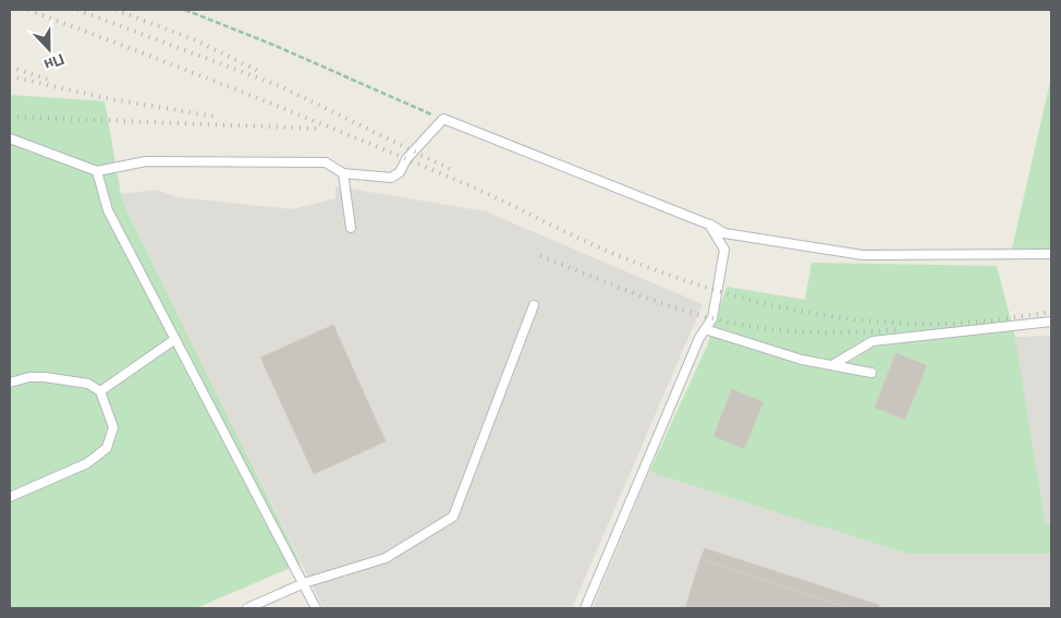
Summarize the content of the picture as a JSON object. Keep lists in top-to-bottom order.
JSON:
{
  "north": "bottom"
}
